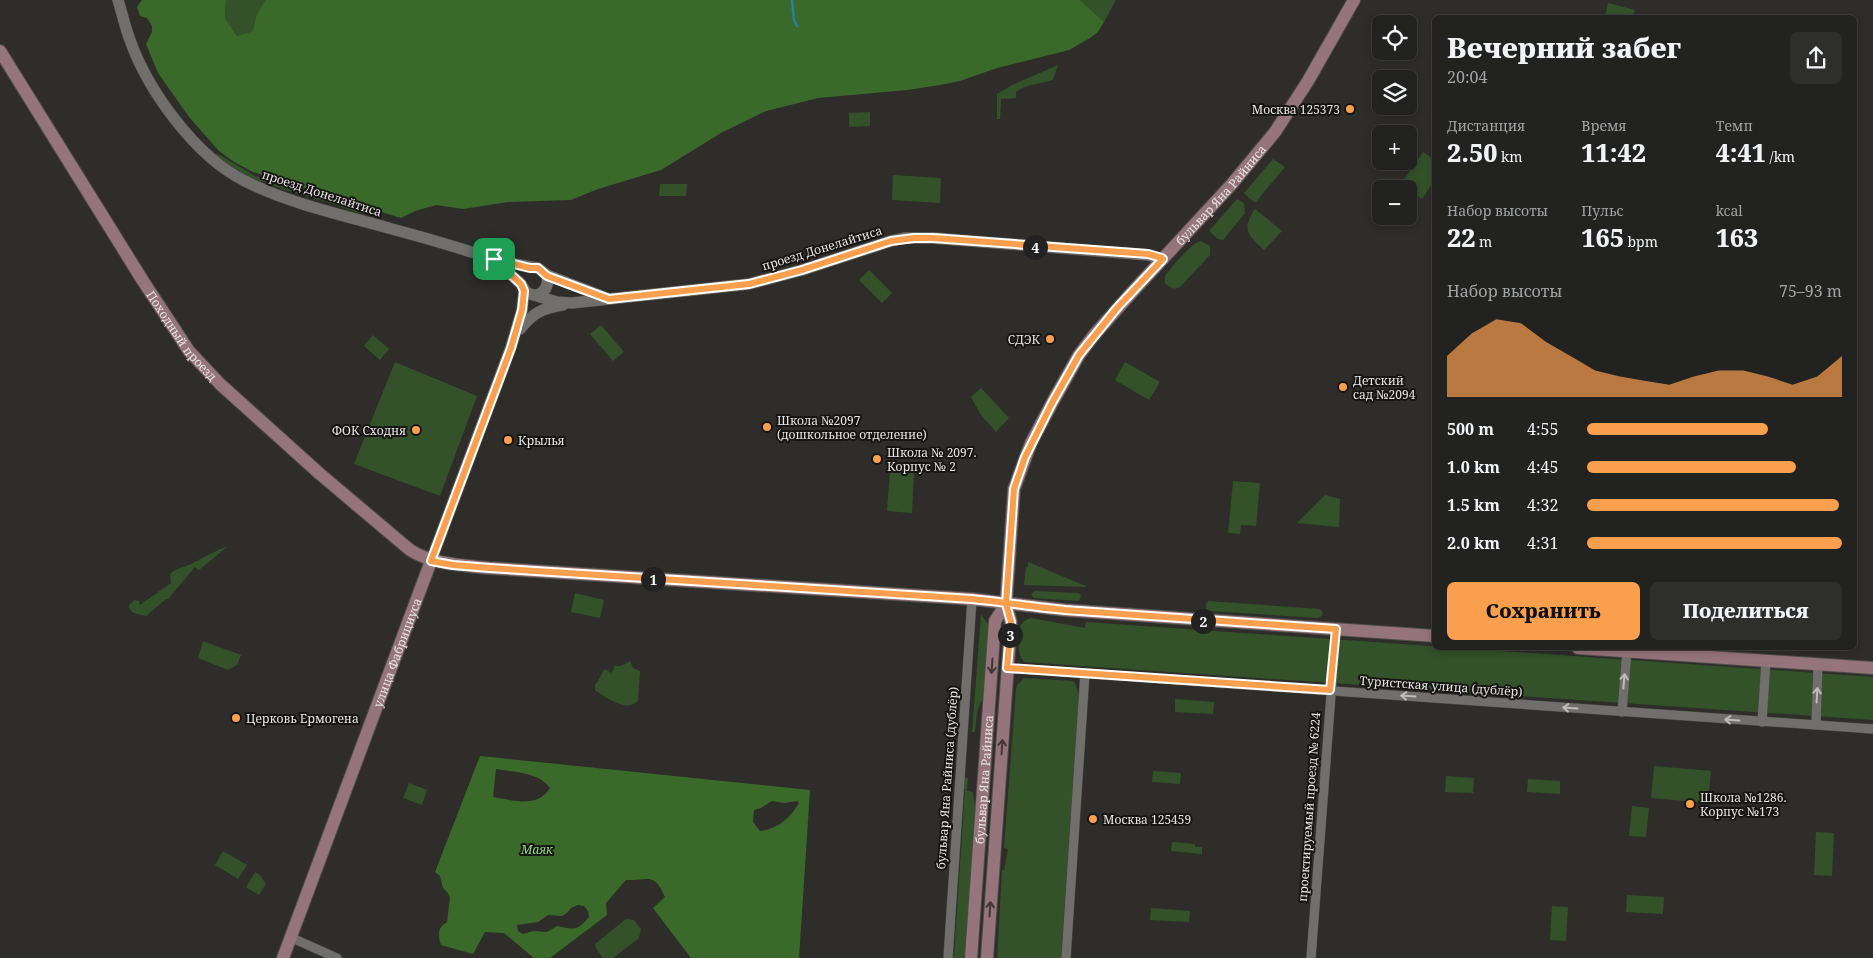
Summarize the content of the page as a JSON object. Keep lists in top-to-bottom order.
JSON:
{
  "streets": {
    "main road": ["бульвар Яна Райниса", "Походный проезд", "улица Фабрициуса"],
    "street": [
      "проезд Донелайтиса",
      "Туристская улица (дублёр)",
      "бульвар Яна Райниса (дублёр)",
      "проектируемый проезд № 6224"
    ]
  },
  "crossings": [
    ["проезд Донелайтиса", "бульвар Яна Райниса"],
    ["проезд Донелайтиса", "улица Фабрициуса"],
    ["бульвар Яна Райниса", "Походный проезд"],
    ["бульвар Яна Райниса", "Туристская улица (дублёр)"],
    ["Походный проезд", "улица Фабрициуса"],
    ["Походный проезд", "бульвар Яна Райниса (дублёр)"],
    ["Походный проезд", "проектируемый проезд № 6224"],
    ["Туристская улица (дублёр)", "проектируемый проезд № 6224"]
  ],
  "one_way": ["Туристская улица (дублёр)"],
  "parks": ["Маяк"],
  "places": [
    "Москва 125373",
    "СДЭК",
    "Детский сад №2094",
    "Школа №2097 (дошкольное отделение)",
    "ФОК Сходня",
    "Крылья",
    "Школа № 2097. Корпус № 2",
    "Церковь Ермогена",
    "Школа №1286. Корпус №173",
    "Москва 125459"
  ],
  "page": {
    "map_buttons": ["+", "−"],
    "heading": ["Вечерний забег", "20:04"],
    "stats": [
      ["Дистанция", "2.50 km"],
      ["Время", "11:42"],
      ["Темп", "4:41 /km"],
      ["Набор высоты", "22 m"],
      ["Пульс", "165 bpm"],
      ["kcal", "163"]
    ],
    "pins": [
      "4",
      "1",
      "2",
      "3"
    ],
    "chart": ["Набор высоты", "75–93 m"],
    "list": [
      {
        "name": "500 m",
        "note": "4:55"
      },
      {
        "name": "1.0 km",
        "note": "4:45"
      },
      {
        "name": "1.5 km",
        "note": "4:32"
      },
      {
        "name": "2.0 km",
        "note": "4:31"
      }
    ],
    "buttons": ["Сохранить", "Поделиться"]
  }
}
